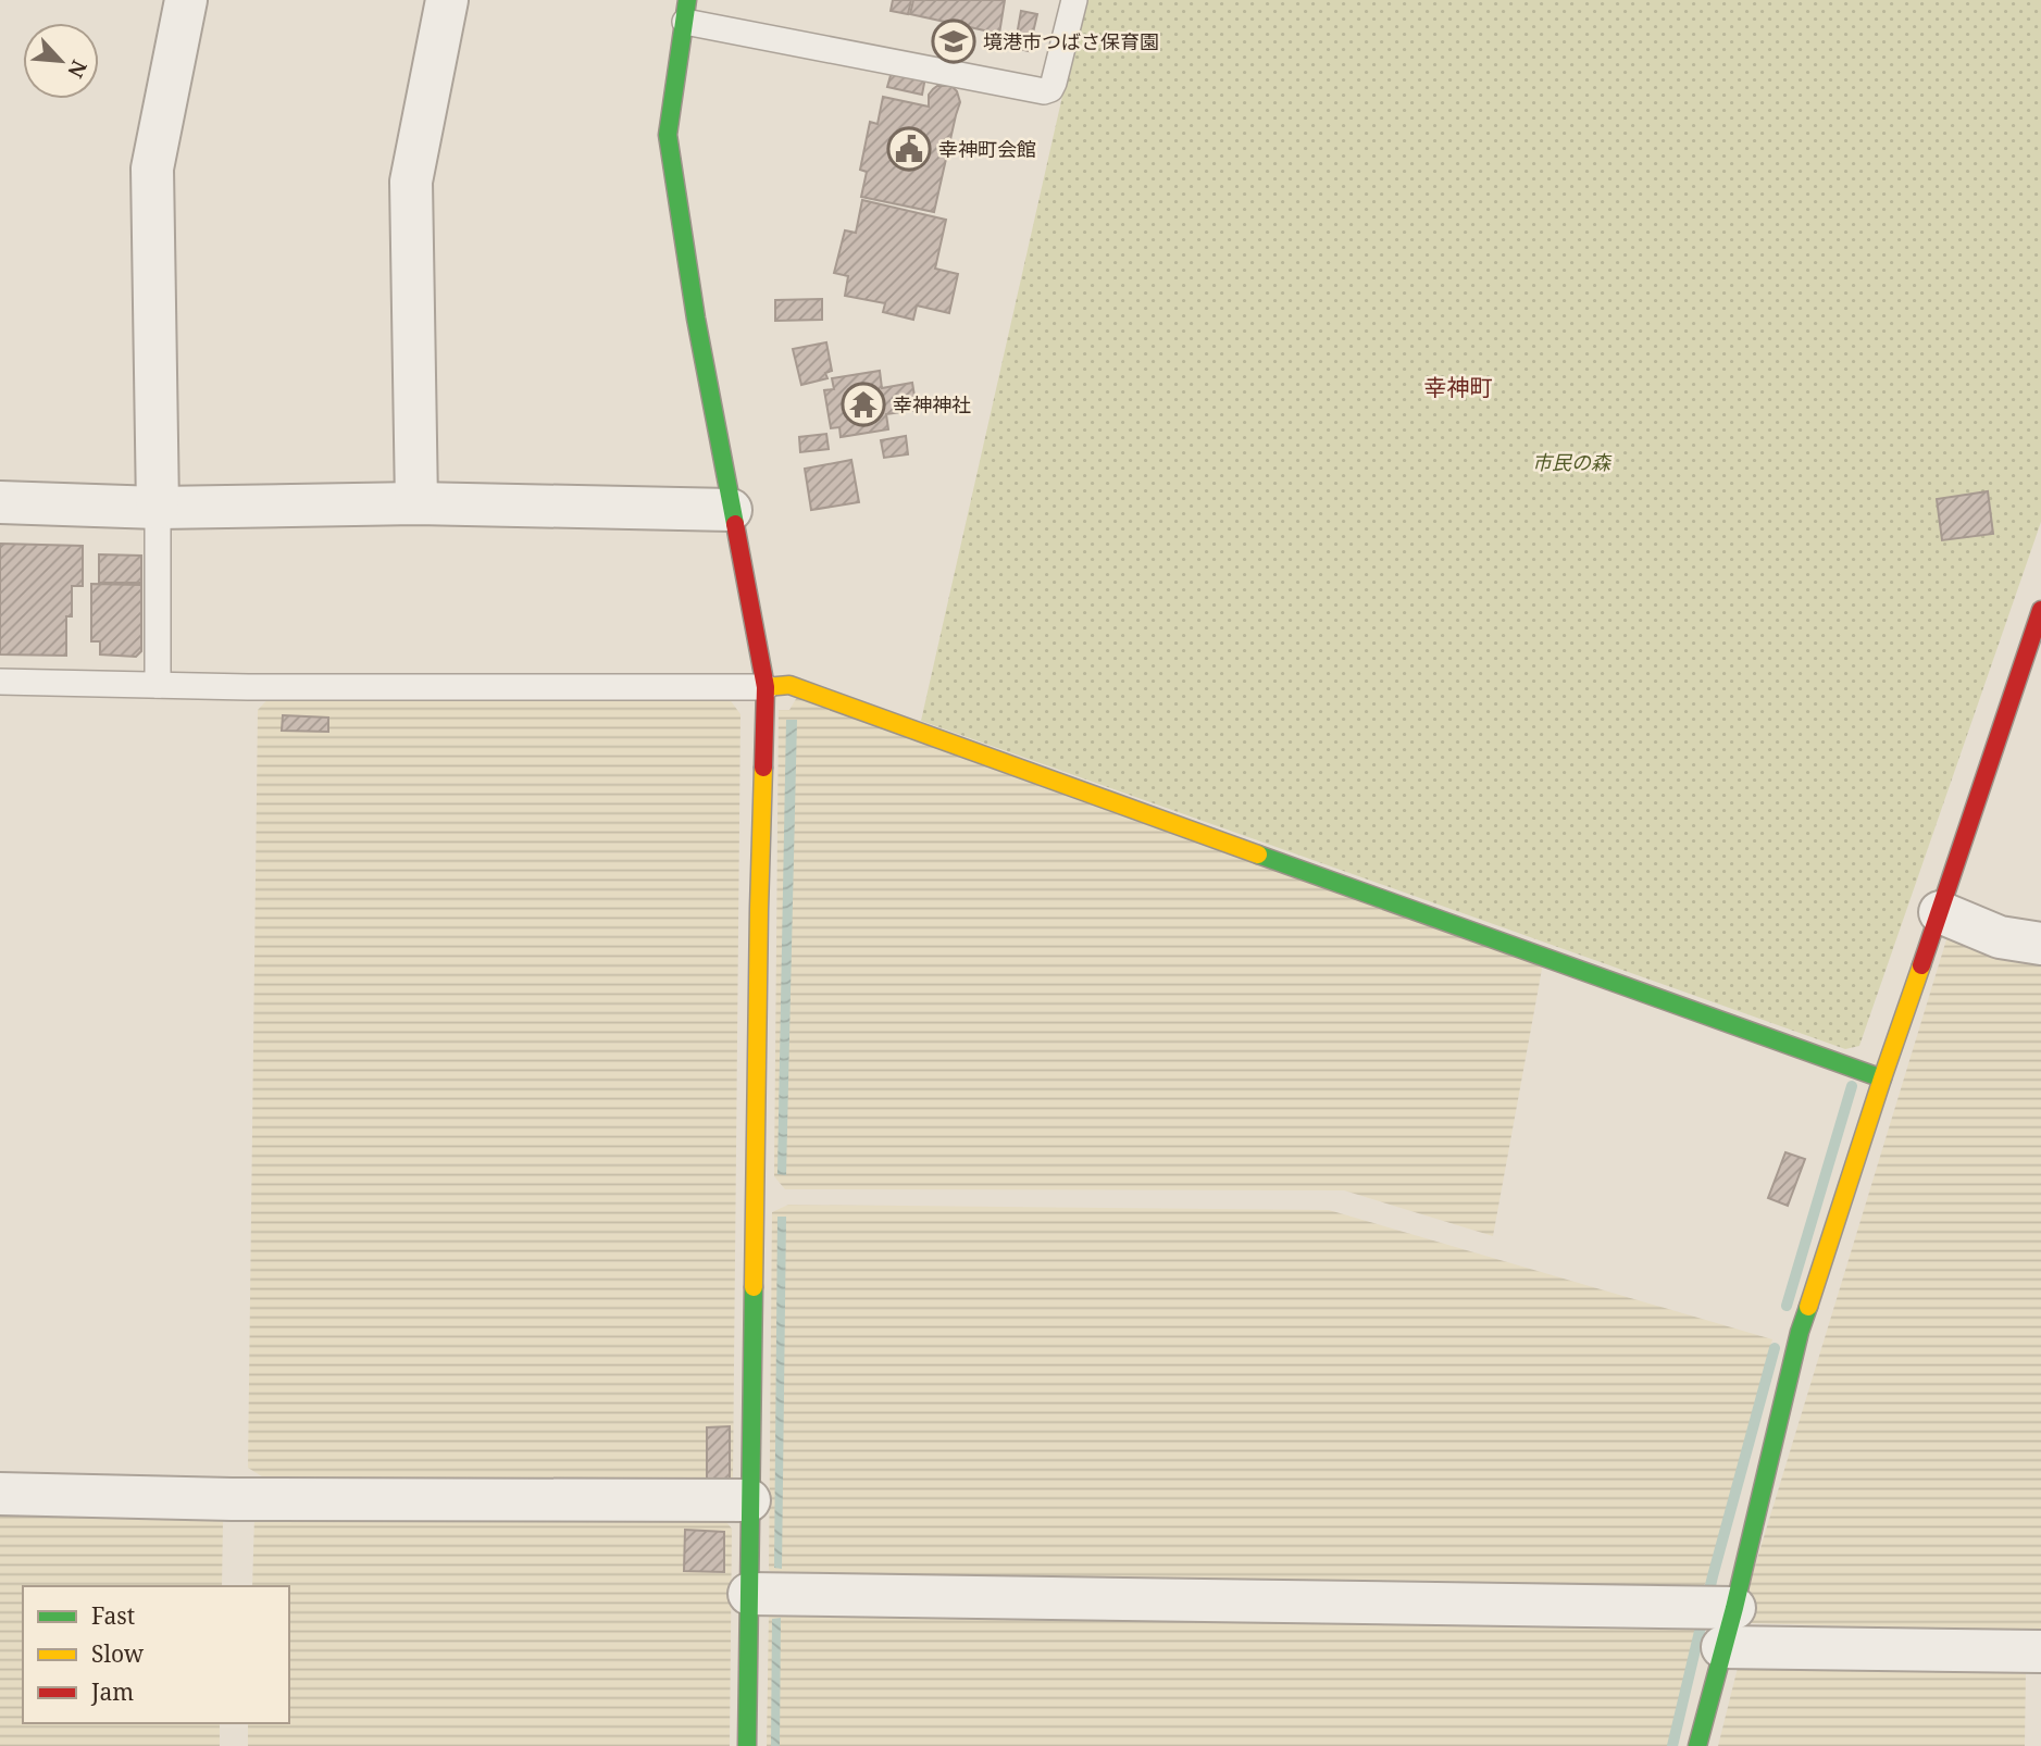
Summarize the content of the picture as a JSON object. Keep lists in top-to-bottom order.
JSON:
{
  "districts": ["幸神町"],
  "parks": ["市民の森"],
  "places": {
    "school or university": ["境港市つばさ保育園"],
    "public building": ["幸神町会館"],
    "temple": ["幸神神社"]
  },
  "legend": ["Fast", "Slow", "Jam"],
  "north": "bottom right"
}
